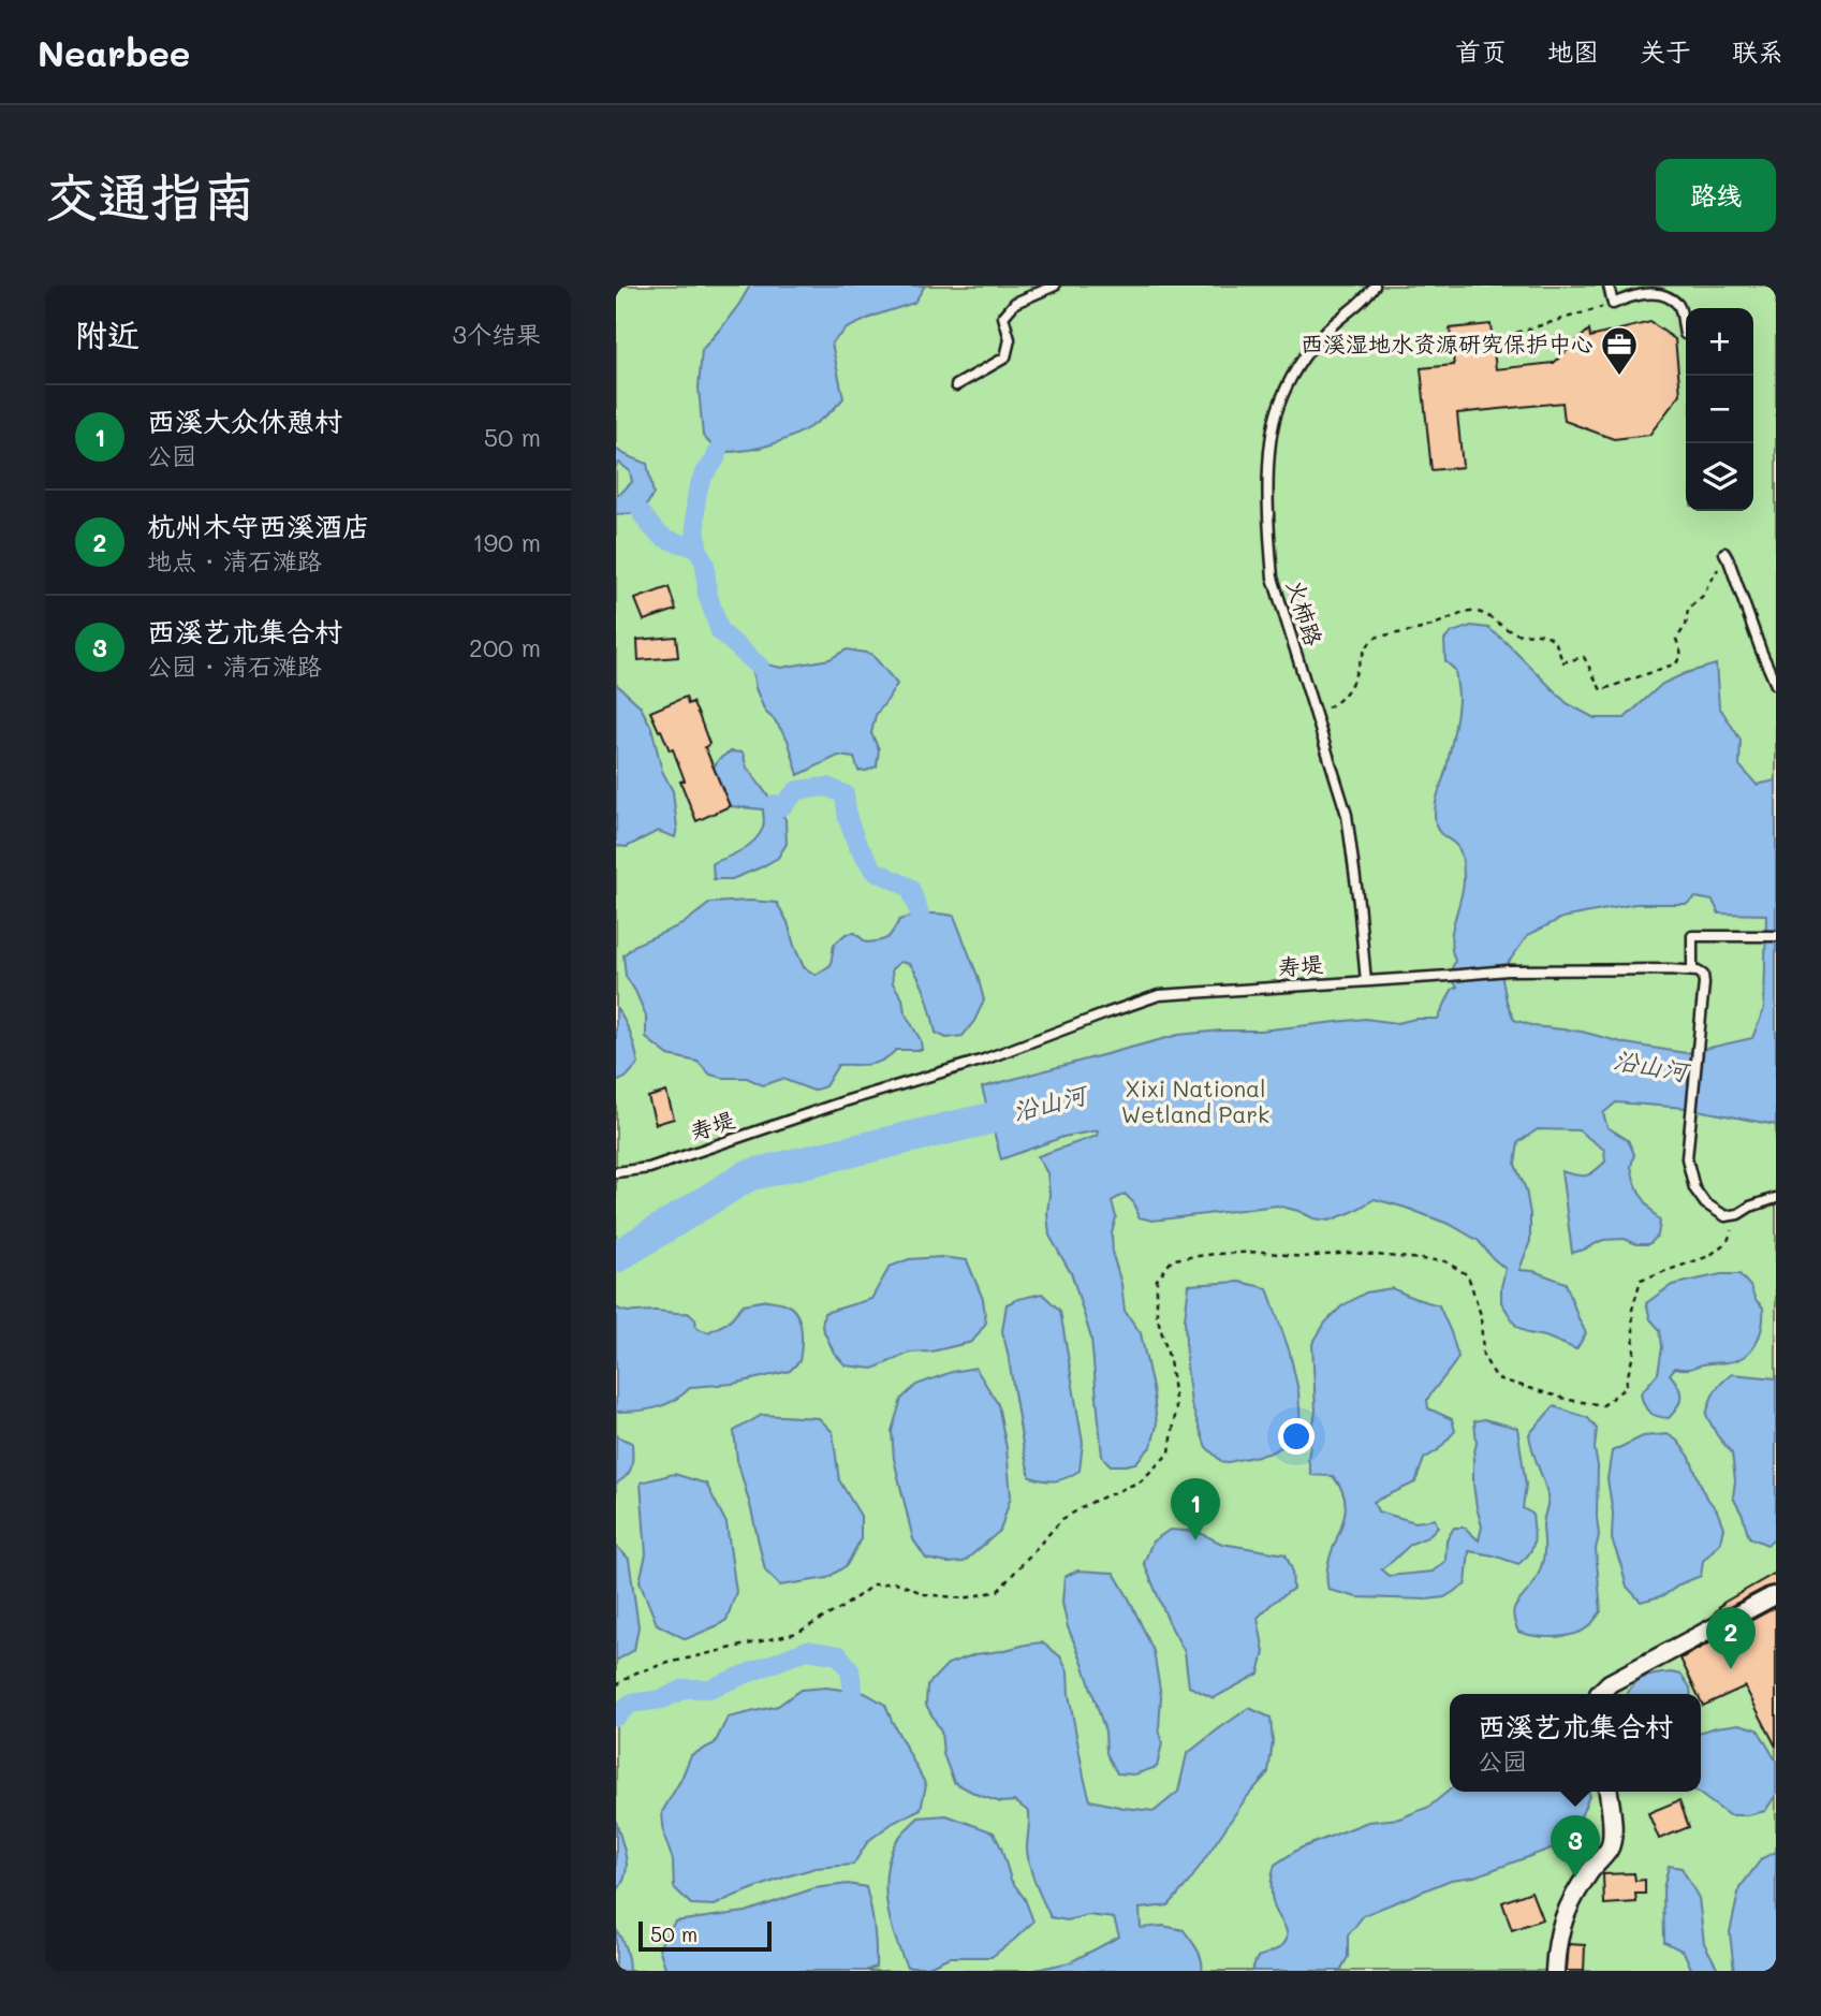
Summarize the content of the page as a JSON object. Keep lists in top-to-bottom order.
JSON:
{
  "streets": {
    "lane": ["火柿路", "寿堤"]
  },
  "crossings": [
    ["火柿路", "寿堤"]
  ],
  "water": ["沿山河"],
  "parks": ["Xixi National Wetland Park"],
  "places": {
    "office": ["西溪湿地水资源研究保护中心"]
  },
  "scale_bar": "50 m",
  "page": {
    "header": "Nearbee",
    "nav": [
      "首页",
      "地图",
      "关于",
      "联系"
    ],
    "buttons": "路线",
    "title": "交通指南",
    "heading": ["附近", "3个结果"],
    "map_buttons": ["+", "−"],
    "list": [
      {
        "mark": "1",
        "name": "西溪大众休憩村",
        "note": "公园",
        "value": "50 m"
      },
      {
        "mark": "2",
        "name": "杭州木守西溪酒店",
        "note": "地点 · 清石滩路",
        "value": "190 m"
      },
      {
        "mark": "3",
        "name": "西溪艺术集合村",
        "note": "公园 · 清石滩路",
        "value": "200 m"
      }
    ],
    "pins": ["1", "2", "3"],
    "popup": ["西溪艺术集合村", "公园"],
    "scale": "50 m"
  }
}
